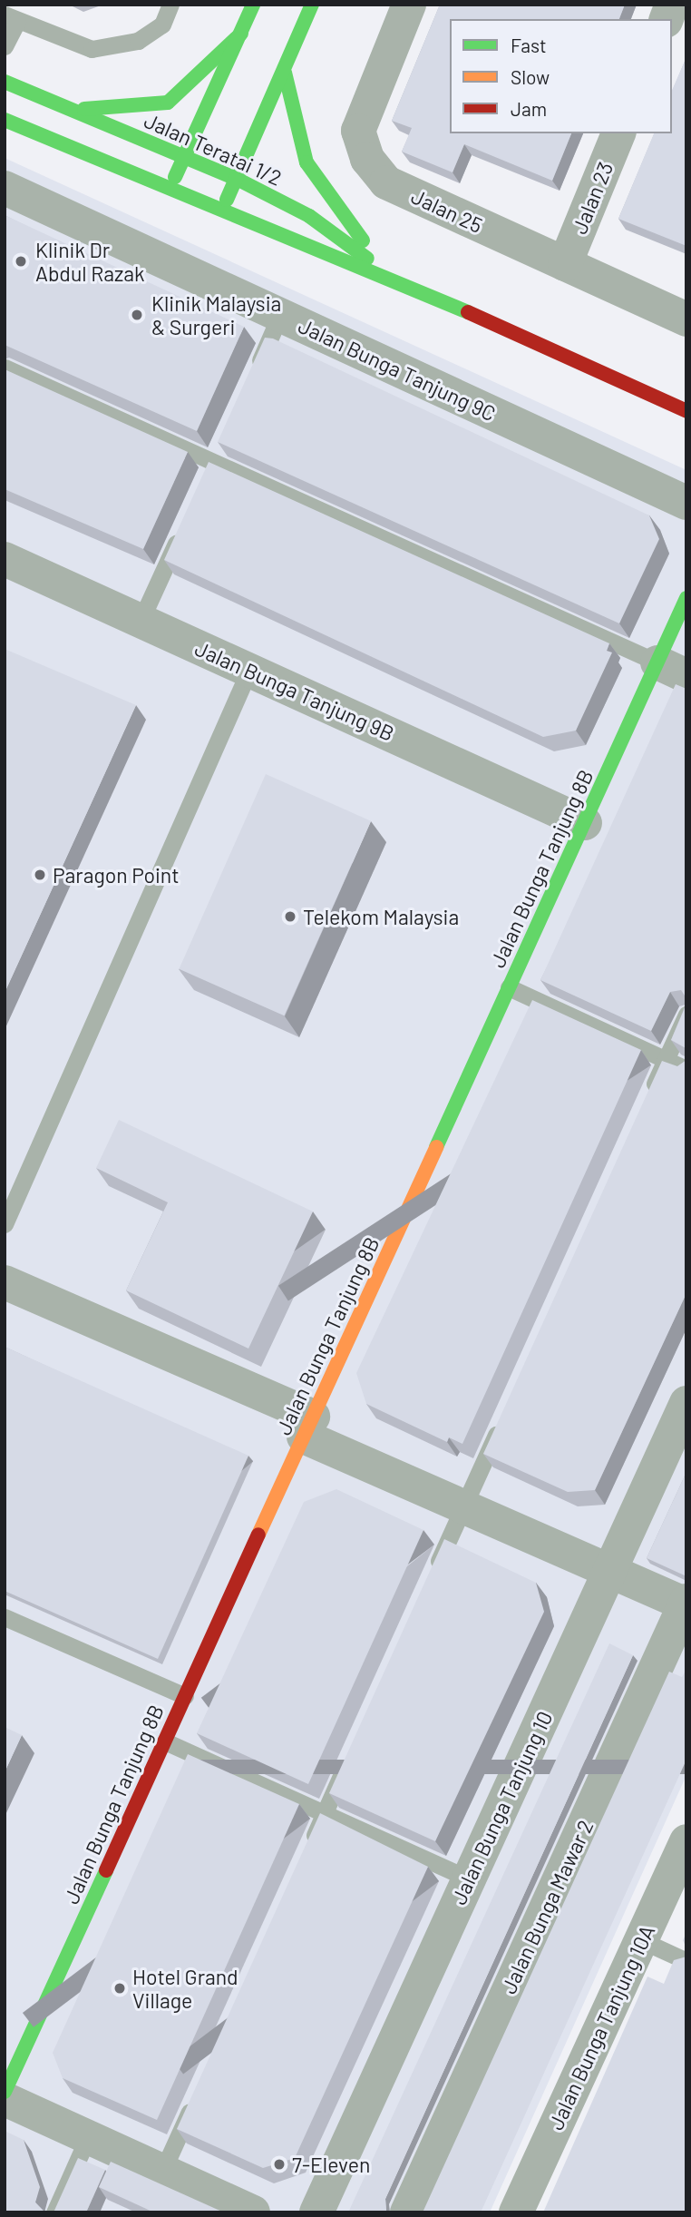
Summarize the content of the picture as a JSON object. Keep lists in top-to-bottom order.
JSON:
{
  "streets": {
    "street": [
      "Jalan Teratai 1/2",
      "Jalan 23",
      "Jalan 25",
      "Jalan Bunga Tanjung 9C",
      "Jalan Bunga Tanjung 9B",
      "Jalan Bunga Tanjung 8B",
      "Jalan Bunga Tanjung 10",
      "Jalan Bunga Mawar 2",
      "Jalan Bunga Tanjung 10A"
    ]
  },
  "crossings": [
    ["Jalan 23", "Jalan 25"],
    ["Jalan Bunga Tanjung 9B", "Jalan Bunga Tanjung 8B"]
  ],
  "places": [
    "Klinik Dr Abdul Razak",
    "Klinik Malaysia & Surgeri",
    "Paragon Point",
    "Telekom Malaysia",
    "Hotel Grand Village",
    "7-Eleven"
  ],
  "legend": ["Fast", "Slow", "Jam"]
}
